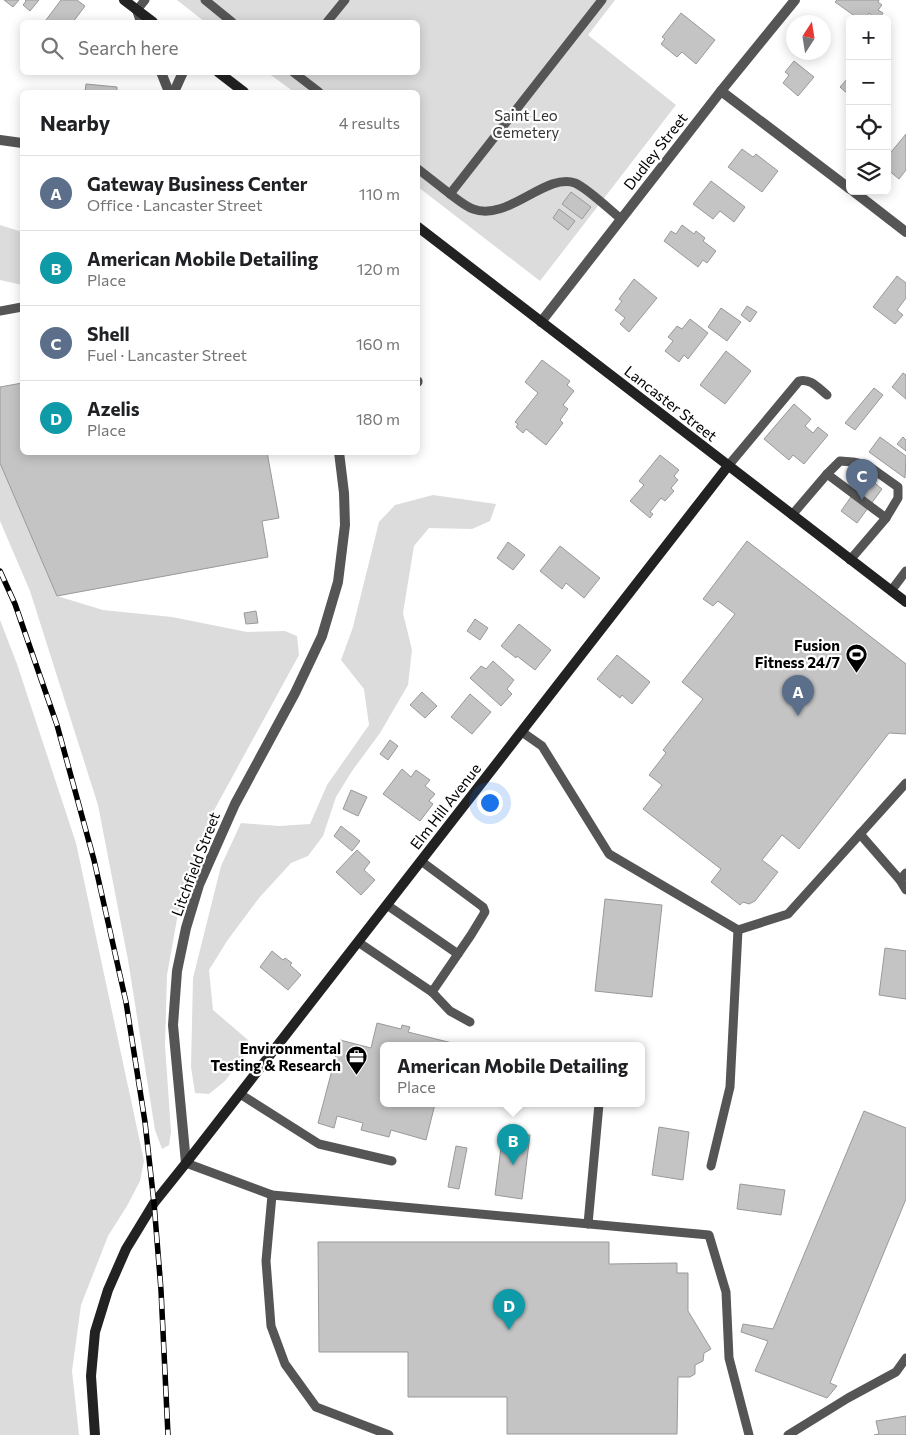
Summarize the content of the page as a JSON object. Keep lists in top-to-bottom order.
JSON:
{
  "streets": {
    "main road": ["Lancaster Street", "Elm Hill Avenue"],
    "street": ["Dudley Street", "Litchfield Street"]
  },
  "crossings": [
    ["Dudley Street", "Lancaster Street"],
    ["Lancaster Street", "Elm Hill Avenue"],
    ["Elm Hill Avenue", "Litchfield Street"]
  ],
  "parks": ["Saint Leo Cemetery"],
  "places": {
    "sports": ["Fusion Fitness 24/7"],
    "office": ["Environmental Testing & Research"]
  },
  "north": "top",
  "page": {
    "map_buttons": ["+", "−"],
    "search": "Search here",
    "heading": ["Nearby", "4 results"],
    "list": [
      {
        "mark": "A",
        "name": "Gateway Business Center",
        "note": "Office · Lancaster Street",
        "value": "110 m"
      },
      {
        "mark": "B",
        "name": "American Mobile Detailing",
        "note": "Place",
        "value": "120 m"
      },
      {
        "mark": "C",
        "name": "Shell",
        "note": "Fuel · Lancaster Street",
        "value": "160 m"
      },
      {
        "mark": "D",
        "name": "Azelis",
        "note": "Place",
        "value": "180 m"
      }
    ],
    "pins": [
      "C",
      "A",
      "B",
      "D"
    ],
    "popup": ["American Mobile Detailing", "Place"]
  }
}
